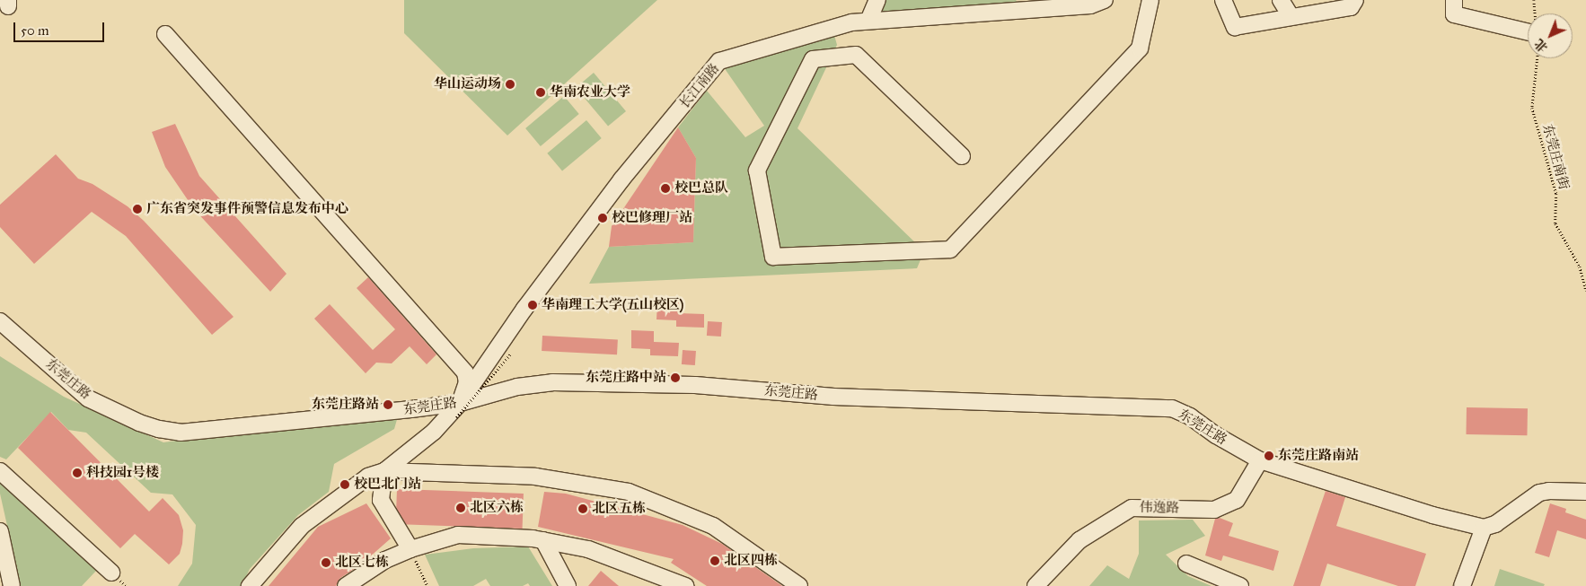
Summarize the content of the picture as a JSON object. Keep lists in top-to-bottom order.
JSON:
{
  "streets": {
    "street": ["长江南路", "东莞庄路", "伟逸路"],
    "path": ["东莞庄南街"]
  },
  "crossings": [
    ["长江南路", "东莞庄路"],
    ["东莞庄路", "伟逸路"]
  ],
  "places": [
    "华山运动场",
    "华南农业大学",
    "校巴总队",
    "广东省突发事件预警信息发布中心",
    "校巴修理厂站",
    "华南理工大学(五山校区)",
    "东莞庄路中站",
    "东莞庄路站",
    "东莞庄路南站",
    "科技园1号楼",
    "校巴北门站",
    "北区六栋",
    "北区五栋",
    "北区四栋",
    "北区七栋"
  ],
  "scale_bar": "50 m",
  "north": "bottom left"
}
